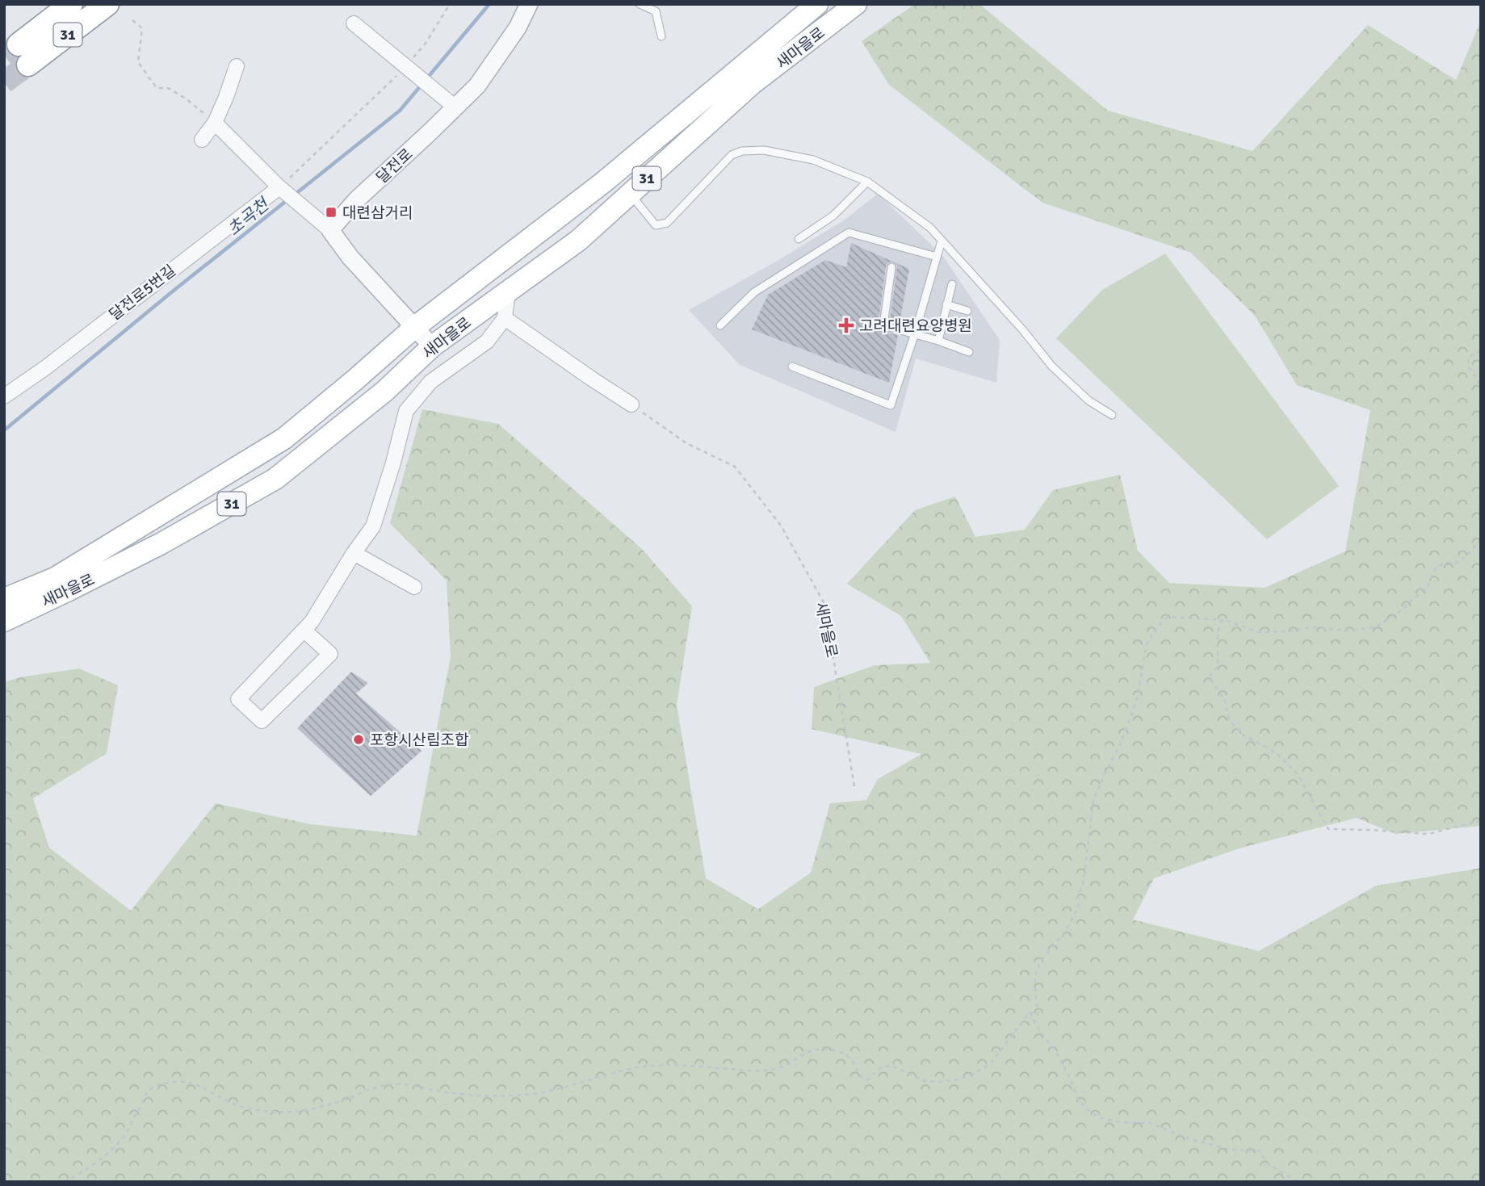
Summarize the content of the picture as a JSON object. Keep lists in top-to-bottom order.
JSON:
{
  "streets": {
    "highway": ["31"],
    "main road": ["새마을로"],
    "street": ["달전로", "달전로5번길"]
  },
  "water": ["초곡천"],
  "places": {
    "transit": ["대련삼거리"],
    "health": ["고려대련요양병원"],
    "other": ["포항시산림조합"]
  }
}
